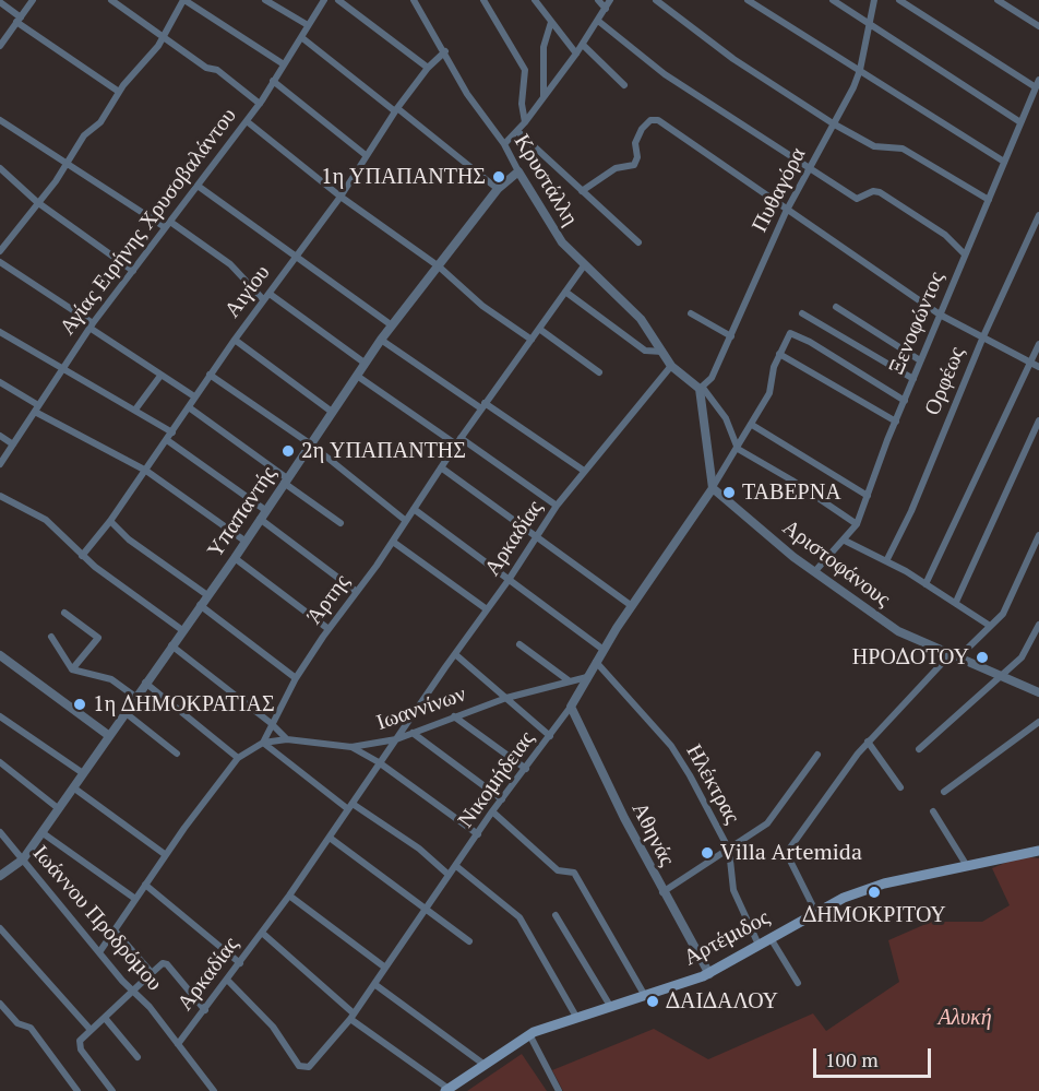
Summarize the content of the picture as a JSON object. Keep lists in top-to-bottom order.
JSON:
{
  "streets": {
    "main road": ["Αρτέμιδος"],
    "street": [
      "Κρυστάλλη",
      "Πυθαγόρα",
      "Αγίας Ειρήνης Χρυσοβαλάντου",
      "Αιγίου",
      "Ξενοφώντος",
      "Ορφέως",
      "Υπαπαντής",
      "Αρκαδίας",
      "Αριστοφάνους",
      "Άρτης",
      "Ιωαννίνων",
      "Νικομήδειας",
      "Ηλέκτρας",
      "Αθηνάς",
      "Ιωάννου Προδρόμου"
    ]
  },
  "crossings": [
    ["Κρυστάλλη", "Πυθαγόρα"],
    ["Κρυστάλλη", "Αιγίου"],
    ["Κρυστάλλη", "Υπαπαντής"],
    ["Κρυστάλλη", "Αρκαδίας"],
    ["Κρυστάλλη", "Άρτης"],
    ["Ξενοφώντος", "Αριστοφάνους"],
    ["Υπαπαντής", "Ιωάννου Προδρόμου"],
    ["Αρκαδίας", "Ιωαννίνων"],
    ["Αρκαδίας", "Νικομήδειας"],
    ["Αρκαδίας", "Ιωάννου Προδρόμου"],
    ["Αριστοφάνους", "Νικομήδειας"],
    ["Άρτης", "Ιωαννίνων"],
    ["Ιωαννίνων", "Νικομήδειας"],
    ["Νικομήδειας", "Ηλέκτρας"],
    ["Νικομήδειας", "Αθηνάς"],
    ["Ηλέκτρας", "Αρτέμιδος"],
    ["Αθηνάς", "Αρτέμιδος"]
  ],
  "parks": ["Αλυκή"],
  "places": [
    "1η ΥΠΑΠΑΝΤΗΣ",
    "2η ΥΠΑΠΑΝΤΗΣ",
    "ΤΑΒΕΡΝΑ",
    "ΗΡΟΔΟΤΟΥ",
    "1η ΔΗΜΟΚΡΑΤΙΑΣ",
    "Villa Artemida",
    "ΔΗΜΟΚΡΙΤΟΥ",
    "ΔΑΙΔΑΛΟΥ"
  ],
  "scale_bar": "100 m"
}
